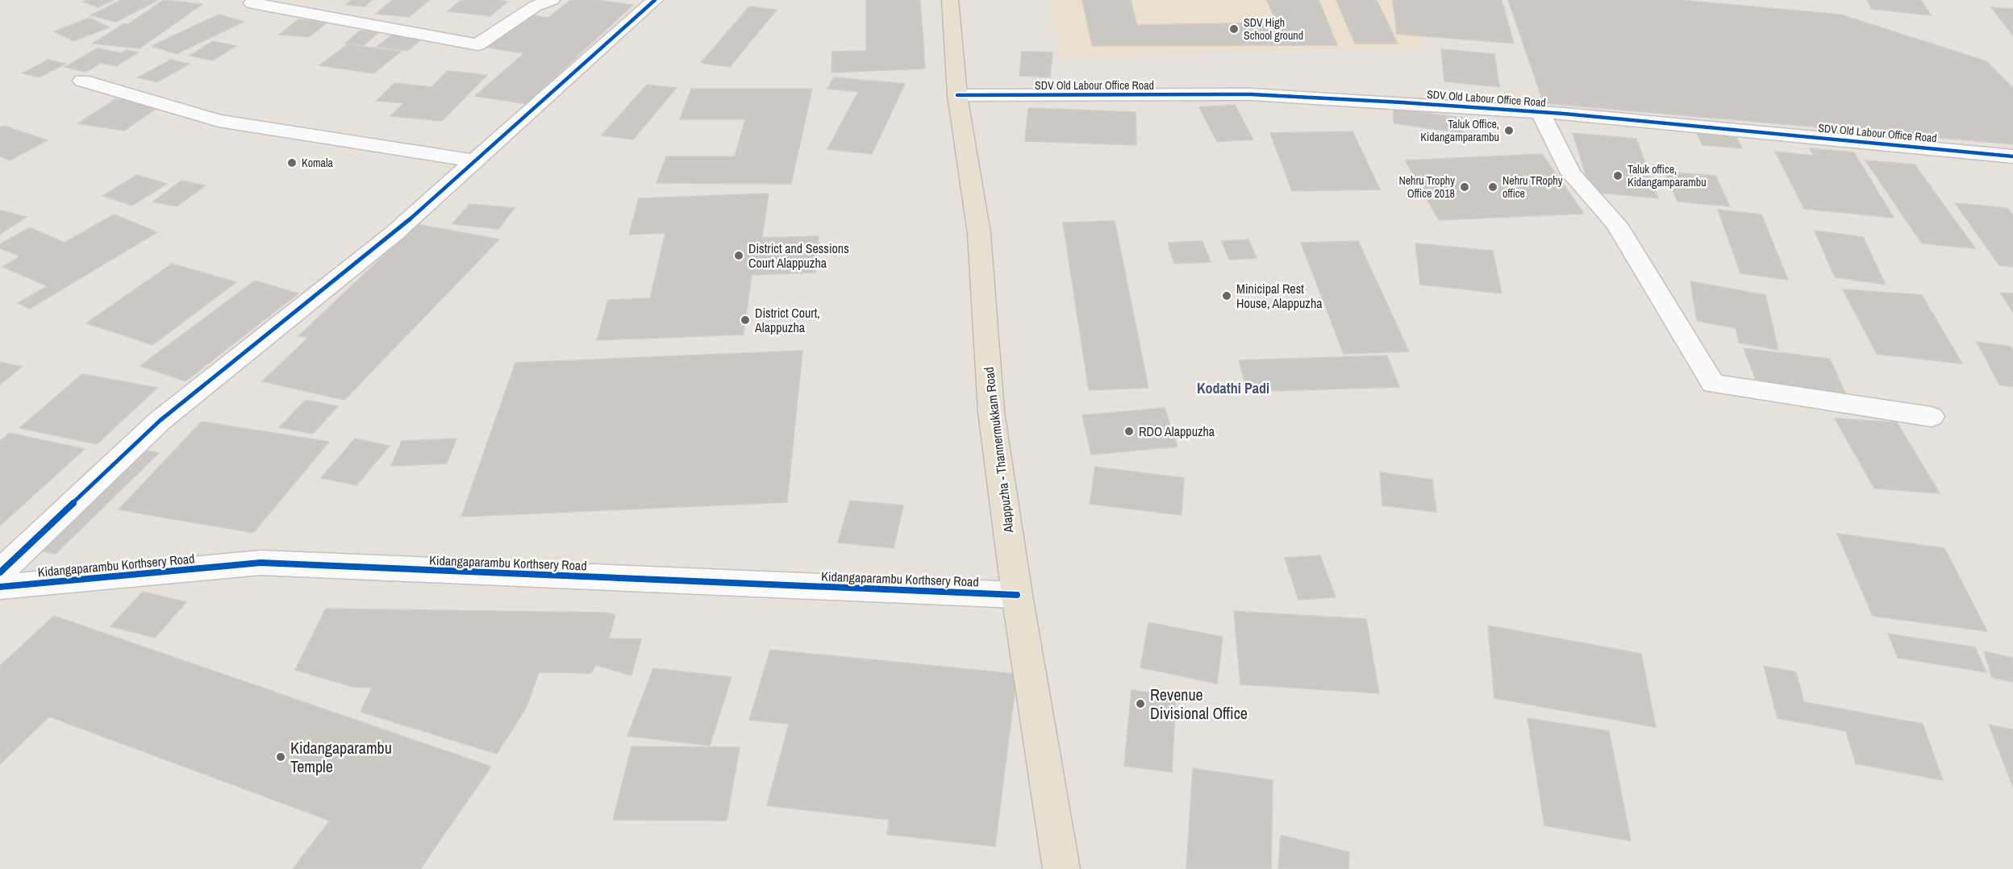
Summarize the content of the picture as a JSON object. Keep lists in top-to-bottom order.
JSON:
{
  "streets": {
    "main road": ["Alappuzha - Thannermukkam Road"],
    "street": ["SDV Old Labour Office Road", "Kidangaparambu Korthsery Road"]
  },
  "crossings": [
    ["SDV Old Labour Office Road", "Alappuzha - Thannermukkam Road"],
    ["Alappuzha - Thannermukkam Road", "Kidangaparambu Korthsery Road"]
  ],
  "districts": ["Kodathi Padi"],
  "places": [
    "SDV High School ground",
    "Taluk Office, Kidangamparambu",
    "Komala",
    "Taluk office, Kidangamparambu",
    "Nehru Trophy Office 2018",
    "Nehru TRophy office",
    "District and Sessions Court Alappuzha",
    "Minicipal Rest House, Alappuzha",
    "District Court, Alappuzha",
    "RDO Alappuzha",
    "Revenue Divisional Office",
    "Kidangaparambu Temple"
  ]
}
